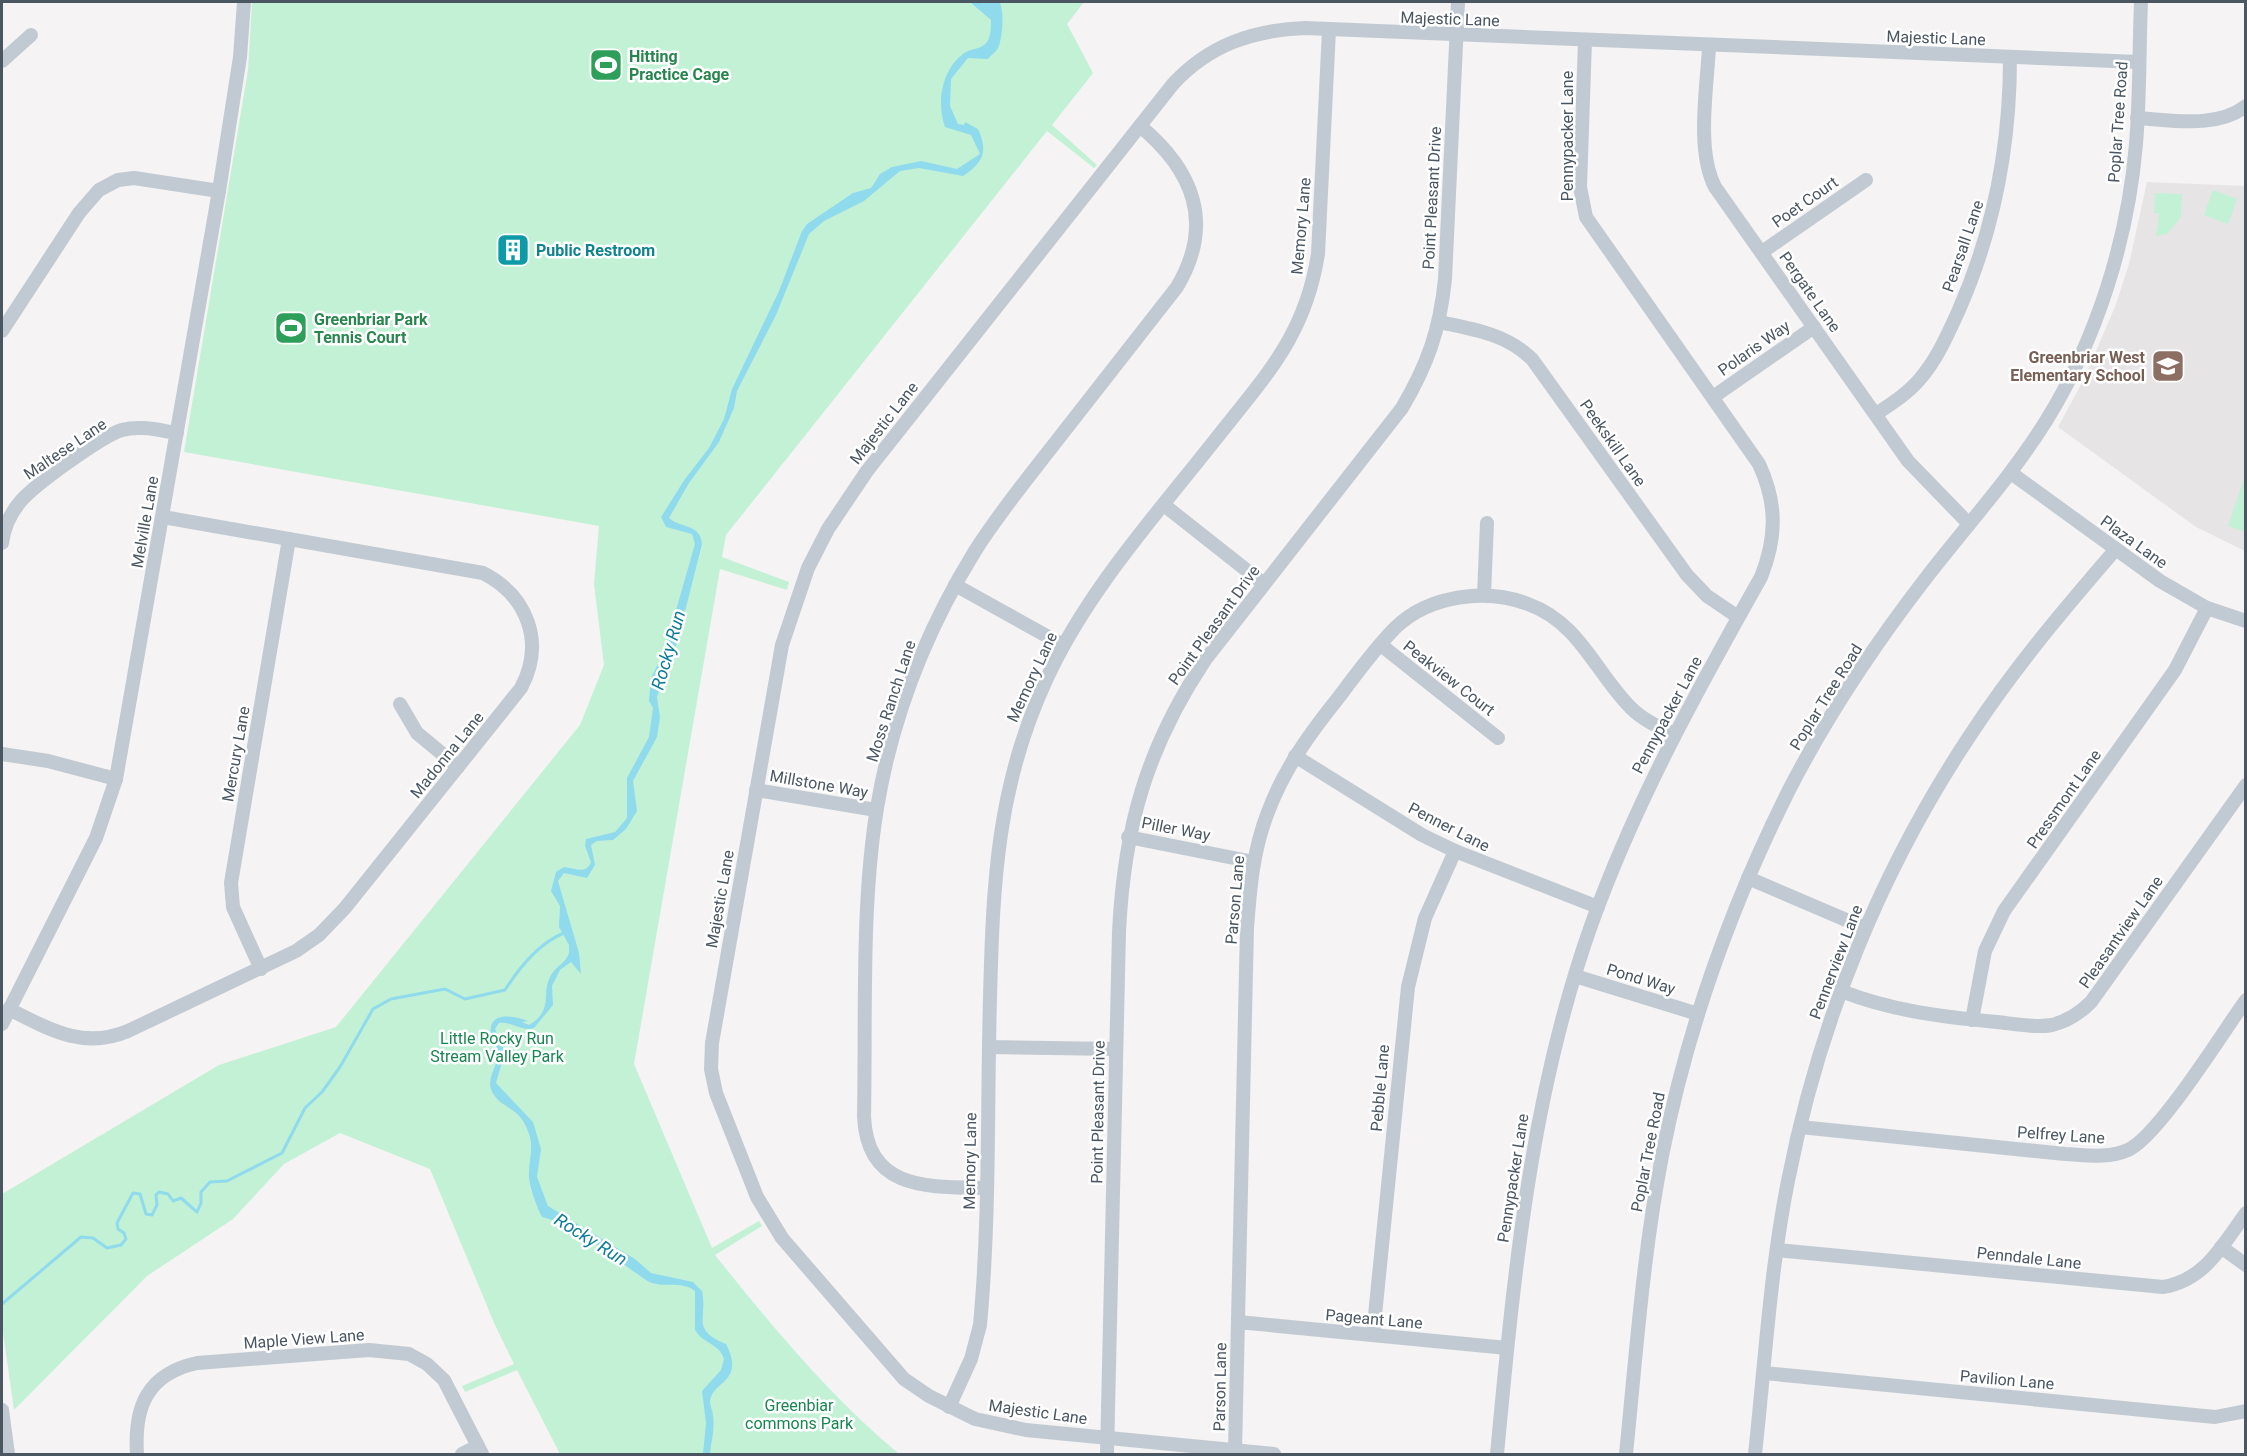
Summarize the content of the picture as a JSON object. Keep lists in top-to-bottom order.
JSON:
{
  "streets": {
    "street": [
      "Majestic Lane",
      "Poplar Tree Road",
      "Pennypacker Lane",
      "Point Pleasant Drive",
      "Poet Court",
      "Memory Lane",
      "Pearsall Lane",
      "Pergate Lane",
      "Polaris Way",
      "Peekskill Lane",
      "Maltese Lane",
      "Melville Lane",
      "Plaza Lane",
      "Peakview Court",
      "Moss Ranch Lane",
      "Mercury Lane",
      "Madonna Lane",
      "Millstone Way",
      "Pressmont Lane",
      "Penner Lane",
      "Piller Way",
      "Parson Lane",
      "Pleasantview Lane",
      "Pennerview Lane",
      "Pond Way",
      "Pebble Lane",
      "Pelfrey Lane",
      "Penndale Lane",
      "Pageant Lane",
      "Maple View Lane",
      "Pavilion Lane"
    ]
  },
  "crossings": [
    ["Majestic Lane", "Poplar Tree Road"],
    ["Majestic Lane", "Pennypacker Lane"],
    ["Majestic Lane", "Point Pleasant Drive"],
    ["Majestic Lane", "Memory Lane"],
    ["Majestic Lane", "Pearsall Lane"],
    ["Majestic Lane", "Pergate Lane"],
    ["Majestic Lane", "Moss Ranch Lane"],
    ["Majestic Lane", "Millstone Way"],
    ["Majestic Lane", "Parson Lane"],
    ["Poplar Tree Road", "Pergate Lane"],
    ["Poplar Tree Road", "Plaza Lane"],
    ["Poplar Tree Road", "Pond Way"],
    ["Pennypacker Lane", "Polaris Way"],
    ["Pennypacker Lane", "Peekskill Lane"],
    ["Pennypacker Lane", "Penner Lane"],
    ["Pennypacker Lane", "Parson Lane"],
    ["Pennypacker Lane", "Pond Way"],
    ["Pennypacker Lane", "Pageant Lane"],
    ["Point Pleasant Drive", "Peekskill Lane"],
    ["Point Pleasant Drive", "Piller Way"],
    ["Poet Court", "Pergate Lane"],
    ["Memory Lane", "Moss Ranch Lane"],
    ["Pearsall Lane", "Pergate Lane"],
    ["Pergate Lane", "Polaris Way"],
    ["Maltese Lane", "Melville Lane"],
    ["Melville Lane", "Madonna Lane"],
    ["Plaza Lane", "Pressmont Lane"],
    ["Plaza Lane", "Pennerview Lane"],
    ["Peakview Court", "Parson Lane"],
    ["Moss Ranch Lane", "Millstone Way"],
    ["Mercury Lane", "Madonna Lane"],
    ["Pressmont Lane", "Pleasantview Lane"],
    ["Penner Lane", "Parson Lane"],
    ["Penner Lane", "Pebble Lane"],
    ["Piller Way", "Parson Lane"],
    ["Parson Lane", "Pageant Lane"],
    ["Pleasantview Lane", "Pennerview Lane"],
    ["Pennerview Lane", "Pelfrey Lane"],
    ["Pennerview Lane", "Penndale Lane"],
    ["Pennerview Lane", "Pavilion Lane"],
    ["Pebble Lane", "Pageant Lane"]
  ],
  "water": ["Rocky Run"],
  "parks": ["Little Rocky Run Stream Valley Park", "Greenbiar commons Park"],
  "places": {
    "sports": ["Hitting Practice Cage", "Greenbriar Park Tennis Court"],
    "building": ["Public Restroom"],
    "school or university": ["Greenbriar West Elementary School"]
  }
}
